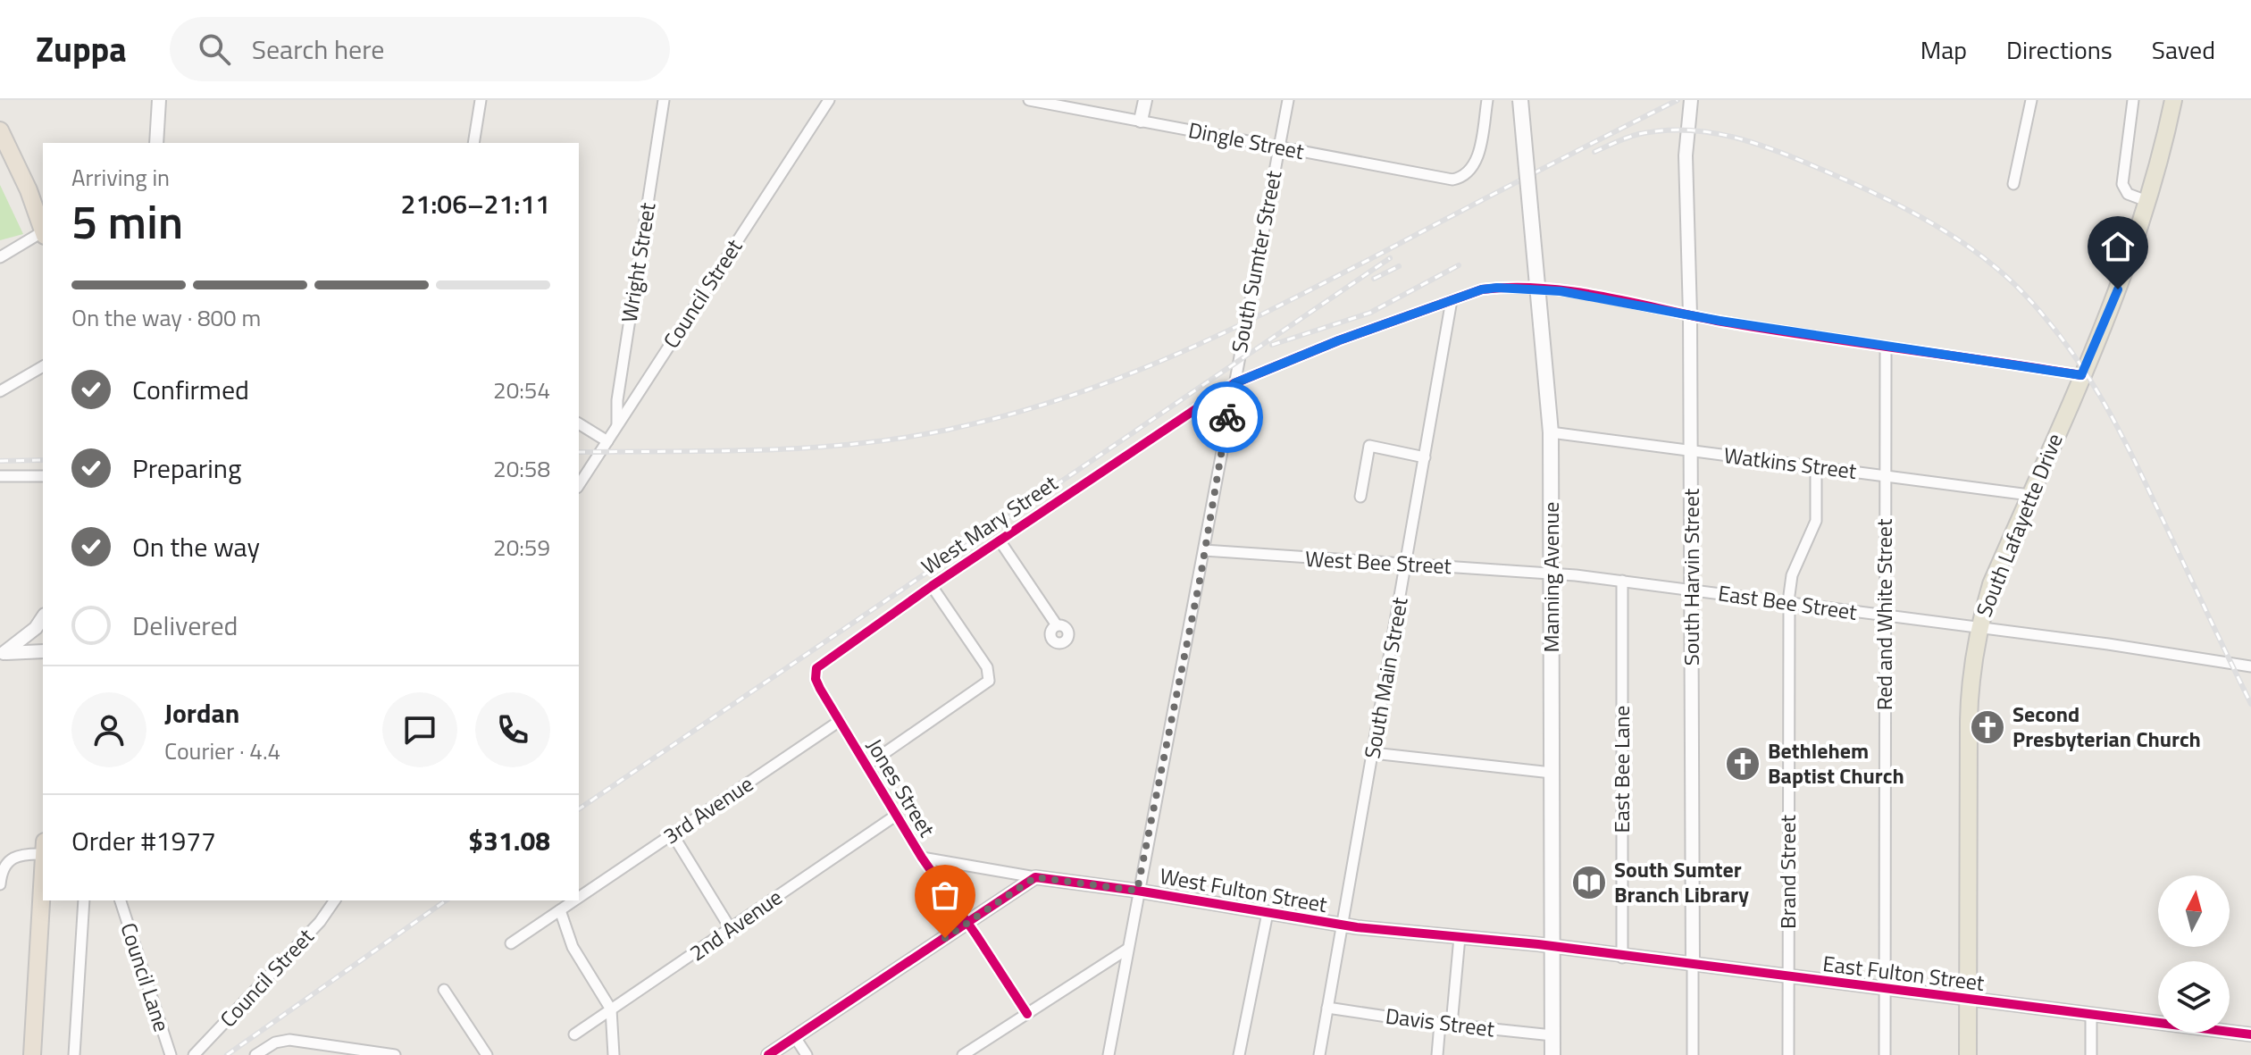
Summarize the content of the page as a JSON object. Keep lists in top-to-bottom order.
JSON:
{
  "streets": {
    "main road": ["South Lafayette Drive", "Manning Avenue"],
    "street": [
      "Dingle Street",
      "South Sumter Street",
      "Wright Street",
      "Council Street",
      "Watkins Street",
      "West Mary Street",
      "West Bee Street",
      "South Harvin Street",
      "East Bee Street",
      "Red and White Street",
      "South Main Street",
      "East Bee Lane",
      "Jones Street",
      "3rd Avenue",
      "Brand Street",
      "West Fulton Street",
      "2nd Avenue",
      "East Fulton Street",
      "Council Lane",
      "Davis Street"
    ]
  },
  "crossings": [
    ["Dingle Street", "South Sumter Street"],
    ["South Sumter Street", "West Mary Street"],
    ["South Sumter Street", "West Bee Street"],
    ["South Sumter Street", "West Fulton Street"],
    ["Wright Street", "Council Street"],
    ["Watkins Street", "South Lafayette Drive"],
    ["Watkins Street", "Manning Avenue"],
    ["Watkins Street", "South Harvin Street"],
    ["Watkins Street", "Red and White Street"],
    ["Watkins Street", "Brand Street"],
    ["West Mary Street", "South Lafayette Drive"],
    ["West Mary Street", "South Harvin Street"],
    ["West Mary Street", "Red and White Street"],
    ["West Mary Street", "South Main Street"],
    ["West Mary Street", "Jones Street"],
    ["West Mary Street", "3rd Avenue"],
    ["South Lafayette Drive", "East Bee Street"],
    ["South Lafayette Drive", "East Fulton Street"],
    ["West Bee Street", "Manning Avenue"],
    ["West Bee Street", "East Bee Street"],
    ["West Bee Street", "South Main Street"],
    ["Manning Avenue", "East Bee Street"],
    ["Manning Avenue", "West Fulton Street"],
    ["Manning Avenue", "East Fulton Street"],
    ["Manning Avenue", "Davis Street"],
    ["South Harvin Street", "East Bee Street"],
    ["South Harvin Street", "East Fulton Street"],
    ["East Bee Street", "Red and White Street"],
    ["East Bee Street", "East Bee Lane"],
    ["East Bee Street", "Brand Street"],
    ["Red and White Street", "East Fulton Street"],
    ["South Main Street", "West Fulton Street"],
    ["South Main Street", "Davis Street"],
    ["East Bee Lane", "East Fulton Street"],
    ["Jones Street", "3rd Avenue"],
    ["Jones Street", "2nd Avenue"],
    ["Brand Street", "East Fulton Street"],
    ["West Fulton Street", "East Fulton Street"]
  ],
  "places": {
    "church": ["Second Presbyterian Church", "Bethlehem Baptist Church"],
    "library": ["South Sumter Branch Library"]
  },
  "north": "top",
  "page": {
    "header": "Zuppa",
    "search": "Search here",
    "nav": ["Map", "Directions", "Saved"],
    "heading": ["5 min", "Arriving in", "21:06–21:11"],
    "panel": [
      "Jordan",
      "Courier · 4.4",
      "Order #1977",
      "$31.08"
    ],
    "bar": "On the way · 800 m",
    "list": [
      ["Confirmed", "20:54"],
      ["Preparing", "20:58"],
      ["On the way", "20:59"],
      "Delivered"
    ]
  }
}
